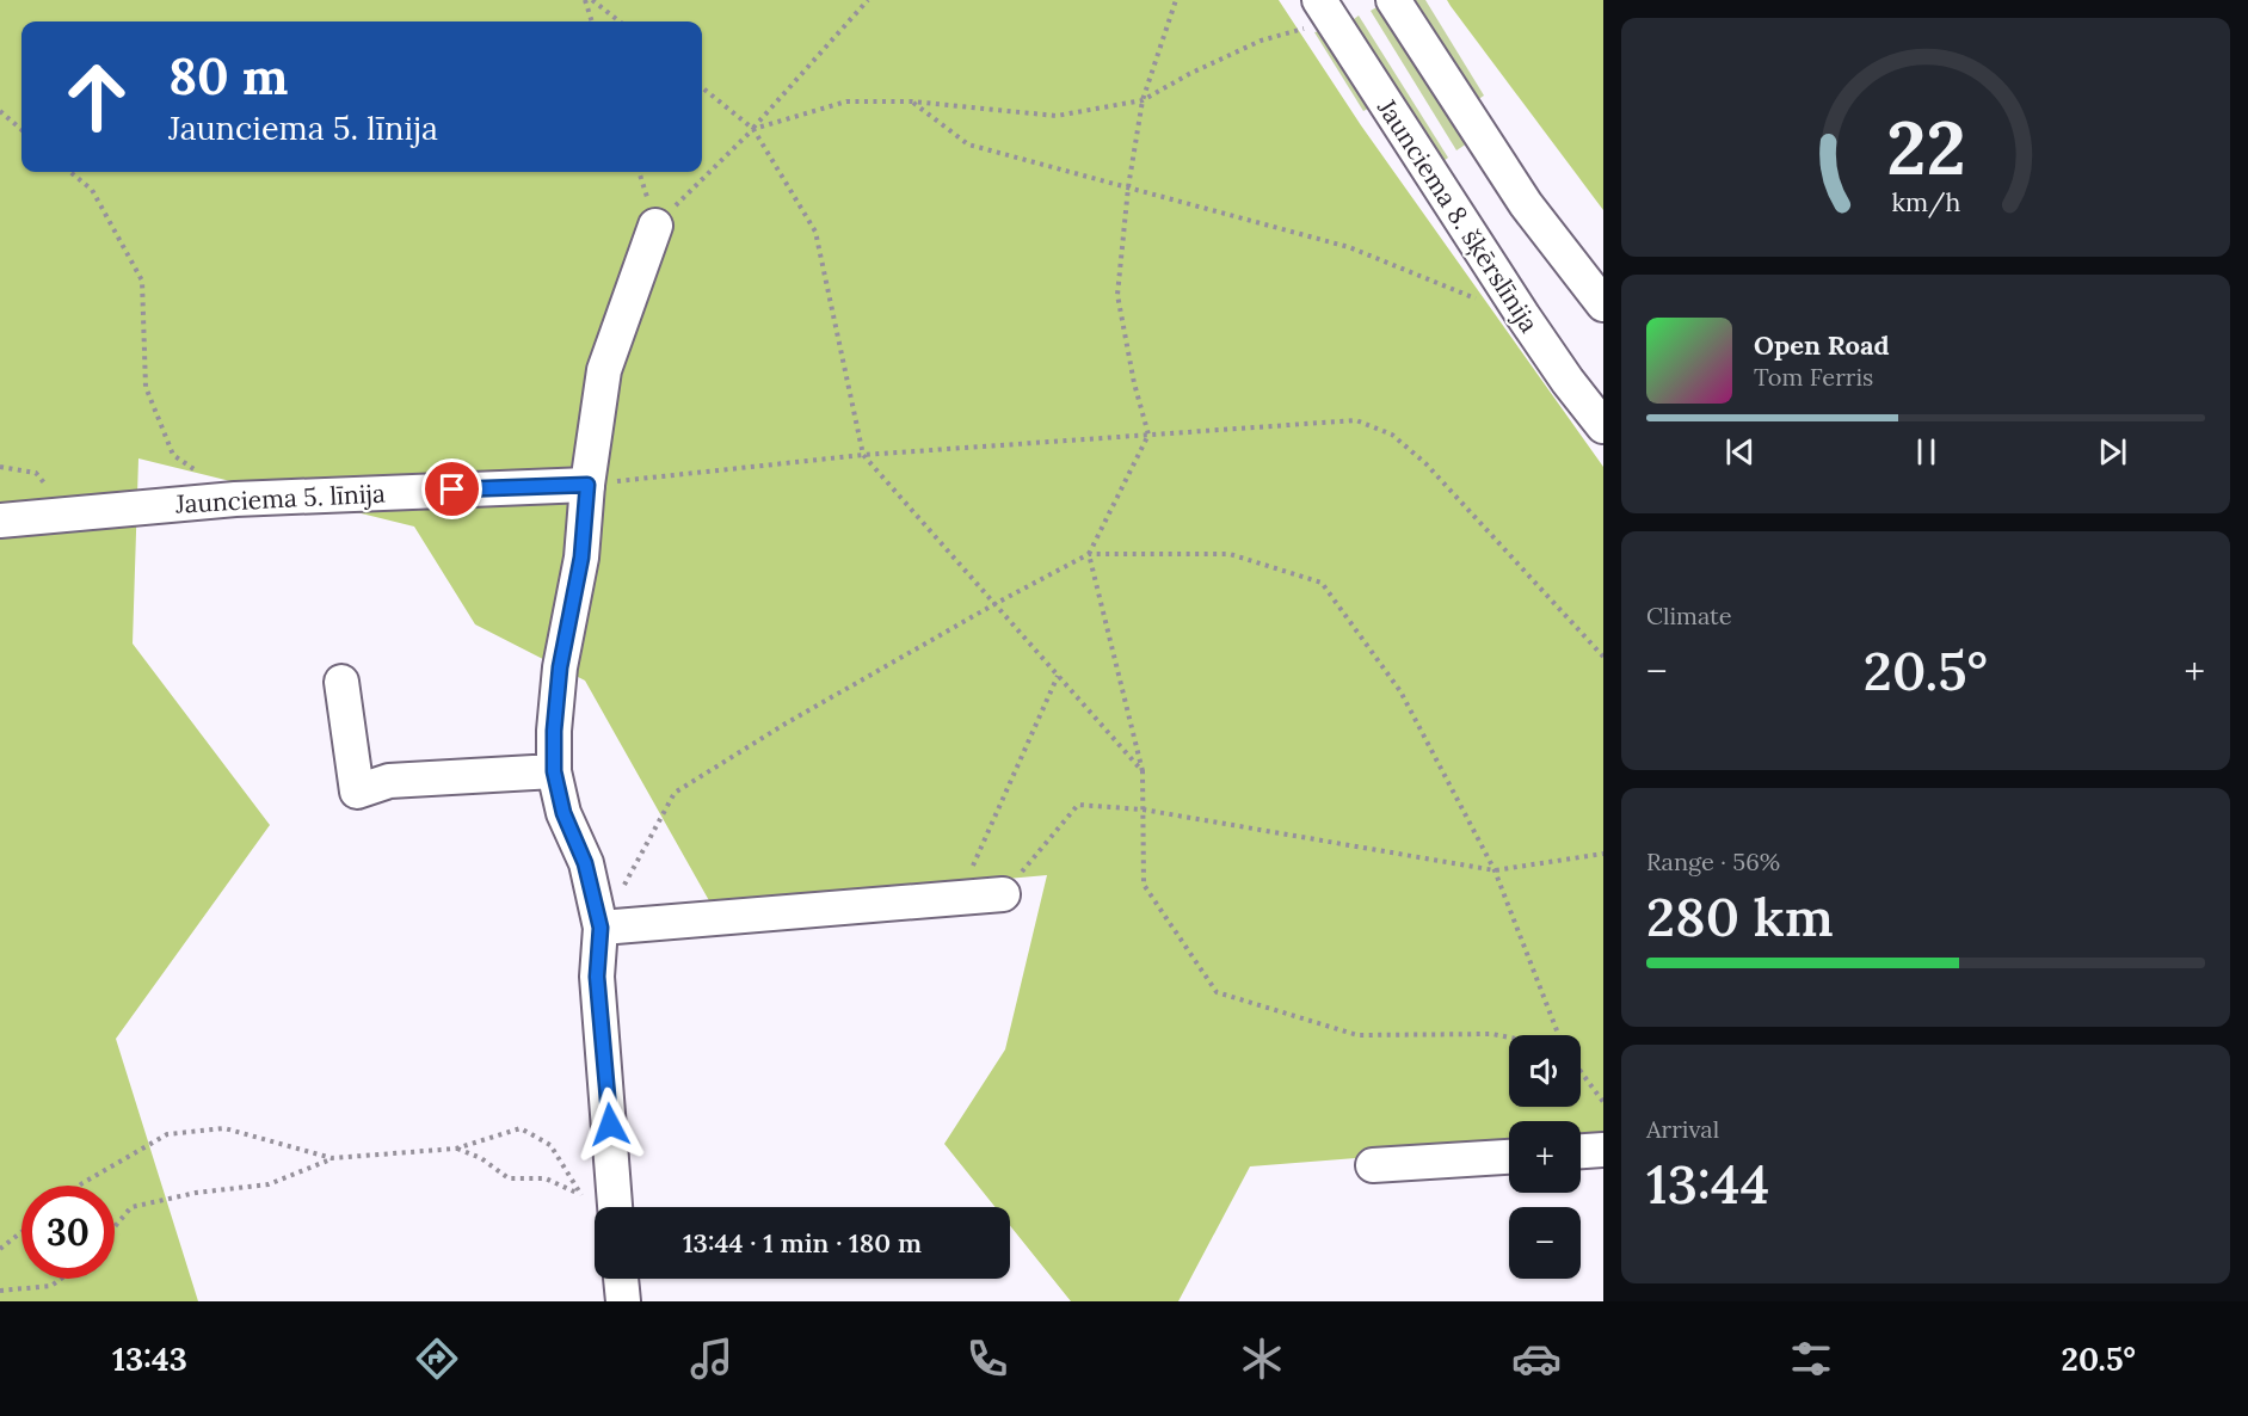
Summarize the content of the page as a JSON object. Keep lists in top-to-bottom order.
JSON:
{
  "streets": {
    "street": ["Jaunciema 8. šķērslīnija", "Jaunciema 5. līnija"]
  },
  "page": {
    "turn": ["80 m", "Jaunciema 5. līnija"],
    "song": ["Open Road", "Tom Ferris"],
    "tile": [
      "Climate",
      ["Range · 56%", "280 km"],
      ["Arrival", "13:44"]
    ],
    "heat": ["−", "20.5°", "+"],
    "map_buttons": ["+", "−"],
    "limit": "30",
    "trip": "13:44 · 1 min · 180 m",
    "tabs": ["13:43", "20.5°"],
    "gauge": ["22", "km/h"]
  }
}
